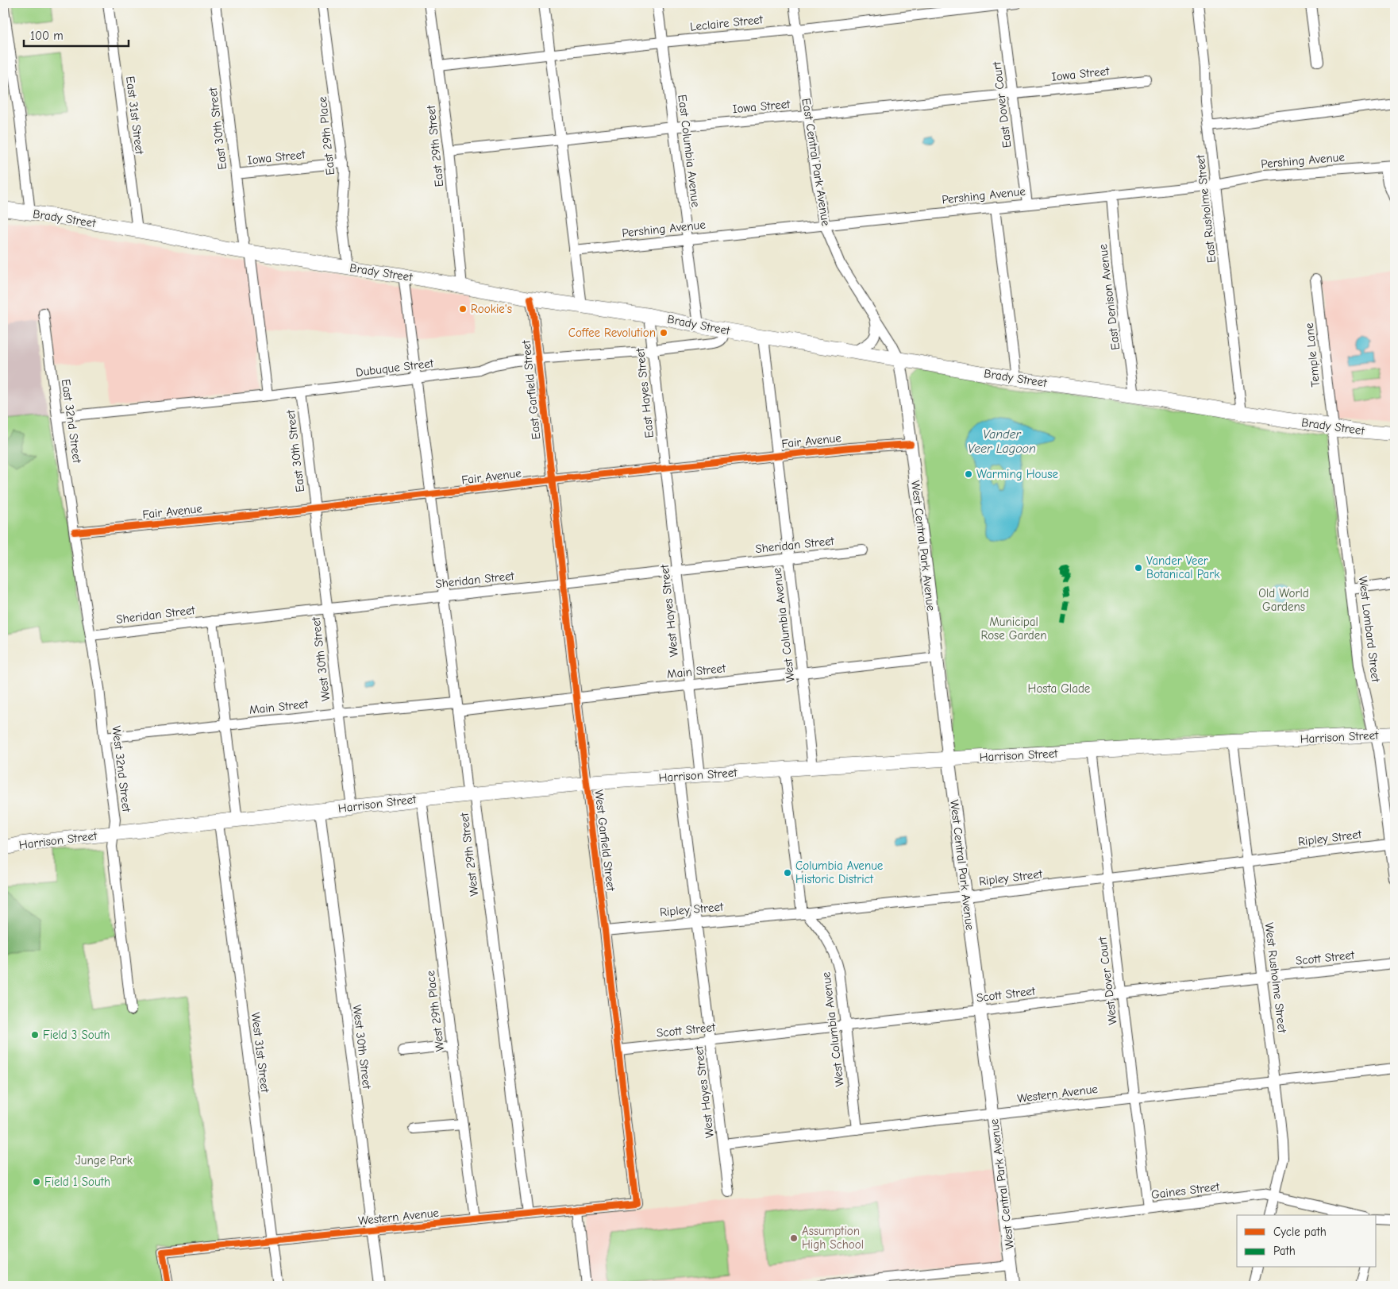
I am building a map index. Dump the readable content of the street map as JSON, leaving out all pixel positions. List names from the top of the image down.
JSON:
{
  "streets": {
    "highway": ["Brady Street", "Harrison Street"],
    "main road": ["East Central Park Avenue", "West Central Park Avenue"],
    "street": [
      "Leclaire Street",
      "Iowa Street",
      "East Dover Court",
      "East 31st Street",
      "East 30th Street",
      "East 29th Place",
      "East 29th Street",
      "East Columbia Avenue",
      "Pershing Avenue",
      "East Rusholme Street",
      "East Denison Avenue",
      "Temple Lane",
      "Dubuque Street",
      "East Garfield Street",
      "East Hayes Street",
      "East 32nd Street",
      "Fair Avenue",
      "Sheridan Street",
      "West Hayes Street",
      "West Columbia Avenue",
      "West Lombard Street",
      "West 30th Street",
      "Main Street",
      "West 32nd Street",
      "Ripley Street",
      "West Garfield Street",
      "West 29th Street",
      "Scott Street",
      "West Rusholme Street",
      "West Dover Court",
      "West 29th Place",
      "West 31st Street",
      "Western Avenue",
      "Gaines Street"
    ]
  },
  "crossings": [
    ["Leclaire Street", "East Dover Court"],
    ["Leclaire Street", "East 29th Street"],
    ["Leclaire Street", "East Columbia Avenue"],
    ["Leclaire Street", "East Central Park Avenue"],
    ["Iowa Street", "East Dover Court"],
    ["Iowa Street", "East 30th Street"],
    ["Iowa Street", "East 29th Place"],
    ["Iowa Street", "East 29th Street"],
    ["Iowa Street", "East Columbia Avenue"],
    ["Iowa Street", "East Central Park Avenue"],
    ["East Dover Court", "Pershing Avenue"],
    ["East 31st Street", "Brady Street"],
    ["East 30th Street", "Brady Street"],
    ["East 30th Street", "Dubuque Street"],
    ["East 30th Street", "Fair Avenue"],
    ["East 30th Street", "West 30th Street"],
    ["East 29th Place", "Brady Street"],
    ["East 29th Street", "Brady Street"],
    ["East Columbia Avenue", "Pershing Avenue"],
    ["East Columbia Avenue", "Brady Street"],
    ["Pershing Avenue", "East Central Park Avenue"],
    ["Pershing Avenue", "East Rusholme Street"],
    ["Pershing Avenue", "East Denison Avenue"],
    ["East Central Park Avenue", "Brady Street"],
    ["East Central Park Avenue", "Fair Avenue"],
    ["East Central Park Avenue", "West Central Park Avenue"],
    ["East Rusholme Street", "Brady Street"],
    ["Brady Street", "East Denison Avenue"],
    ["Brady Street", "Temple Lane"],
    ["Brady Street", "Dubuque Street"],
    ["Brady Street", "East Garfield Street"],
    ["Brady Street", "East Hayes Street"],
    ["Brady Street", "West Lombard Street"],
    ["Temple Lane", "West Lombard Street"],
    ["Dubuque Street", "East Garfield Street"],
    ["Dubuque Street", "East Hayes Street"],
    ["Dubuque Street", "East 32nd Street"],
    ["East Garfield Street", "Fair Avenue"],
    ["East Garfield Street", "West Garfield Street"],
    ["East Hayes Street", "Fair Avenue"],
    ["East Hayes Street", "West Hayes Street"],
    ["East 32nd Street", "Fair Avenue"],
    ["East 32nd Street", "West 32nd Street"],
    ["Fair Avenue", "West Central Park Avenue"],
    ["Fair Avenue", "West Hayes Street"],
    ["Fair Avenue", "West Columbia Avenue"],
    ["Fair Avenue", "West 30th Street"],
    ["Fair Avenue", "West 32nd Street"],
    ["Fair Avenue", "West Garfield Street"],
    ["Fair Avenue", "West 29th Street"],
    ["Sheridan Street", "West Hayes Street"],
    ["Sheridan Street", "West Columbia Avenue"],
    ["Sheridan Street", "West 30th Street"],
    ["Sheridan Street", "West 32nd Street"],
    ["Sheridan Street", "West Garfield Street"],
    ["Sheridan Street", "West 29th Street"],
    ["West Central Park Avenue", "Main Street"],
    ["West Central Park Avenue", "Harrison Street"],
    ["West Central Park Avenue", "Ripley Street"],
    ["West Central Park Avenue", "Scott Street"],
    ["West Central Park Avenue", "Western Avenue"],
    ["West Central Park Avenue", "Gaines Street"],
    ["West Hayes Street", "Main Street"],
    ["West Hayes Street", "Harrison Street"],
    ["West Hayes Street", "Ripley Street"],
    ["West Hayes Street", "Scott Street"],
    ["West Hayes Street", "Western Avenue"],
    ["West Columbia Avenue", "Main Street"],
    ["West Columbia Avenue", "Harrison Street"],
    ["West Columbia Avenue", "Ripley Street"],
    ["West Columbia Avenue", "Scott Street"],
    ["West Columbia Avenue", "Western Avenue"],
    ["West Lombard Street", "Harrison Street"],
    ["West Lombard Street", "Ripley Street"],
    ["West 30th Street", "Main Street"],
    ["West 30th Street", "Harrison Street"],
    ["West 30th Street", "Western Avenue"],
    ["Main Street", "West 32nd Street"],
    ["Main Street", "West Garfield Street"],
    ["Main Street", "West 29th Street"],
    ["Harrison Street", "West 32nd Street"],
    ["Harrison Street", "West Garfield Street"],
    ["Harrison Street", "West 29th Street"],
    ["Harrison Street", "West Rusholme Street"],
    ["Harrison Street", "West Dover Court"],
    ["Harrison Street", "West 29th Place"],
    ["Harrison Street", "West 31st Street"],
    ["Ripley Street", "West Garfield Street"],
    ["Ripley Street", "West Rusholme Street"],
    ["Ripley Street", "West Dover Court"],
    ["West Garfield Street", "Scott Street"],
    ["West Garfield Street", "Western Avenue"],
    ["West 29th Street", "Western Avenue"],
    ["Scott Street", "West Rusholme Street"],
    ["Scott Street", "West Dover Court"],
    ["West Rusholme Street", "Western Avenue"],
    ["West Rusholme Street", "Gaines Street"],
    ["West Dover Court", "Western Avenue"],
    ["West Dover Court", "Gaines Street"],
    ["West 29th Place", "Western Avenue"],
    ["West 31st Street", "Western Avenue"]
  ],
  "water": ["Vander Veer Lagoon"],
  "parks": [
    "Old World Gardens",
    "Municipal Rose Garden",
    "Hosta Glade",
    "Junge Park"
  ],
  "places": [
    "Rookie's",
    "Coffee Revolution",
    "Warming House",
    "Vander Veer Botanical Park",
    "Columbia Avenue Historic District",
    "Field 3 South",
    "Field 1 South",
    "Assumption High School"
  ],
  "legend": ["Cycle path", "Path"],
  "scale_bar": "100 m"
}
